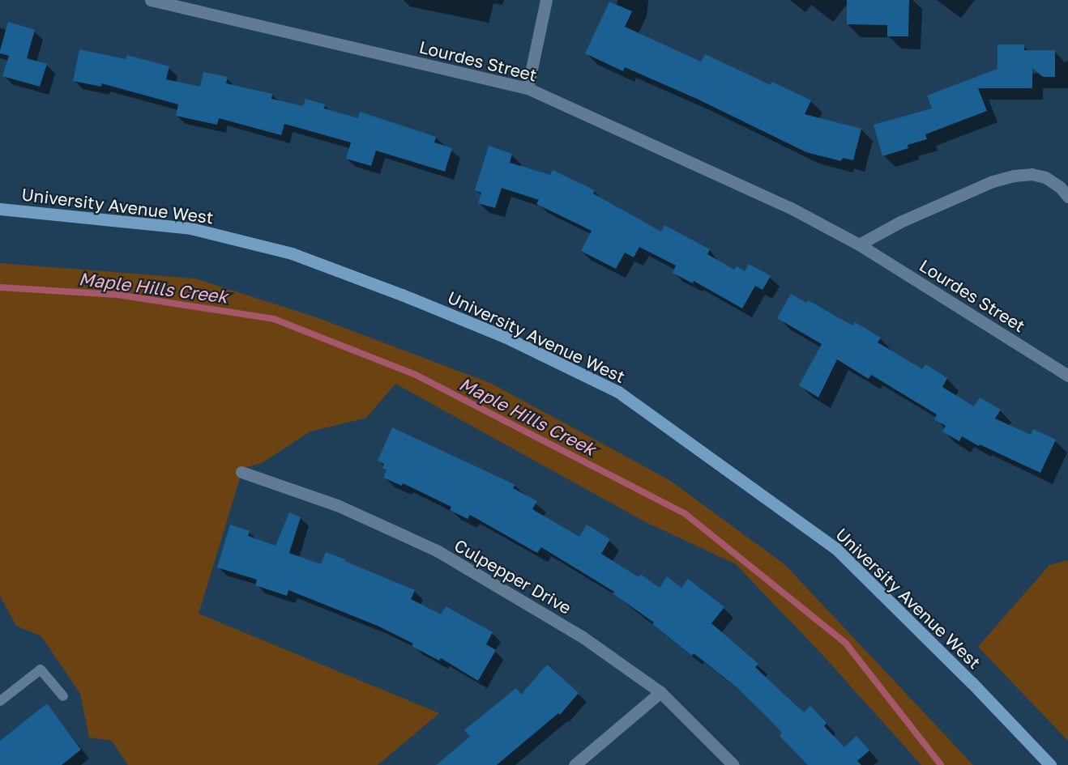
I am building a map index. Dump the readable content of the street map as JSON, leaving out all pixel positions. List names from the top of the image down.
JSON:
{
  "streets": {
    "main road": ["University Avenue West"],
    "street": ["Lourdes Street", "Culpepper Drive"]
  },
  "water": ["Maple Hills Creek"]
}
